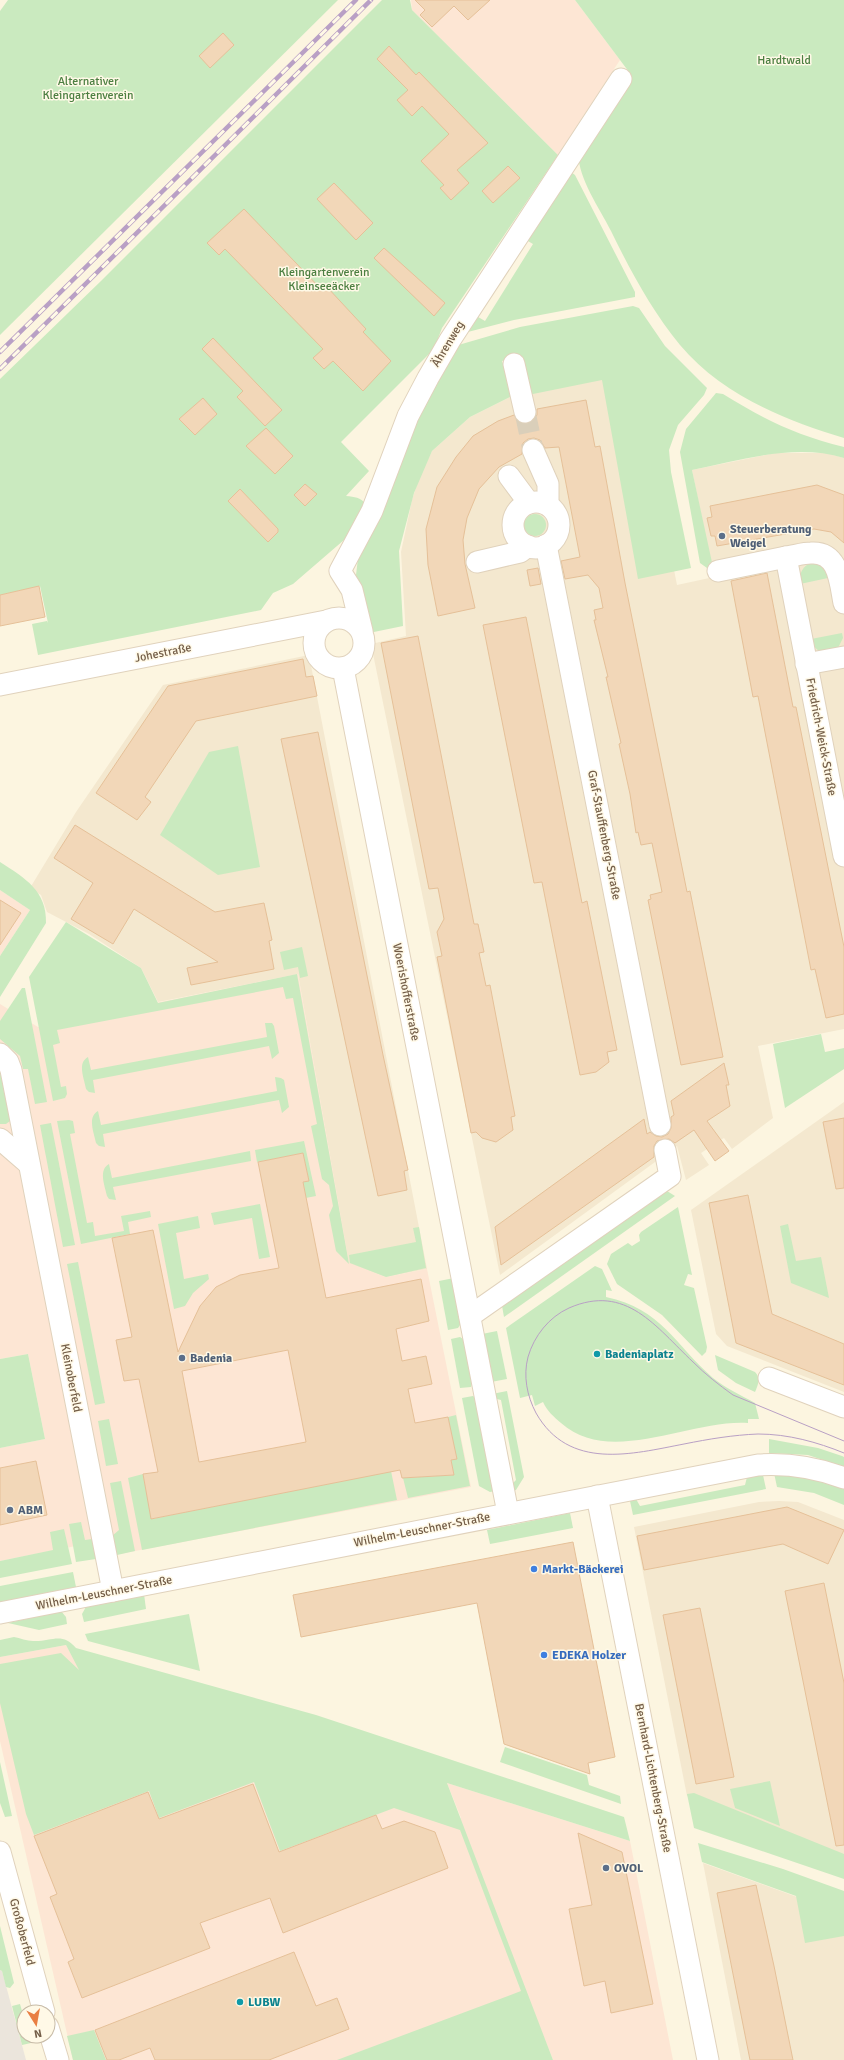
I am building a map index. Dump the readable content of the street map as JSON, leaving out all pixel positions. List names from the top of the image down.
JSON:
{
  "streets": {
    "street": [
      "Ährenweg",
      "Johestraße",
      "Friedrich-Weick-Straße",
      "Graf-Stauffenberg-Straße",
      "Woerishofferstraße",
      "Kleinoberfeld",
      "Wilhelm-Leuschner-Straße",
      "Bernhard-Lichtenberg-Straße",
      "Großoberfeld"
    ]
  },
  "crossings": [
    ["Ährenweg", "Johestraße"],
    ["Ährenweg", "Woerishofferstraße"],
    ["Johestraße", "Woerishofferstraße"],
    ["Kleinoberfeld", "Wilhelm-Leuschner-Straße"],
    ["Wilhelm-Leuschner-Straße", "Bernhard-Lichtenberg-Straße"]
  ],
  "parks": ["Hardtwald", "Alternativer Kleingartenverein", "Kleingartenverein Kleinseeäcker"],
  "places": [
    "Steuerberatung Weigel",
    "Badeniaplatz",
    "Badenia",
    "ABM",
    "Markt-Bäckerei",
    "EDEKA Holzer",
    "OVOL",
    "LUBW"
  ],
  "north": "bottom"
}
